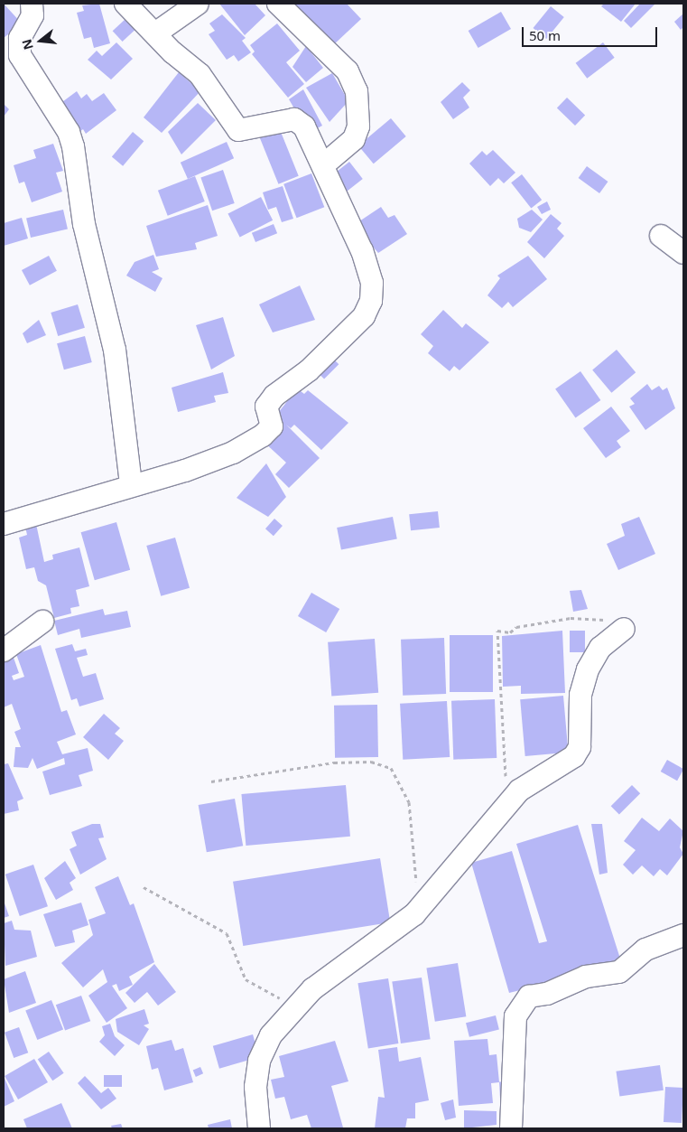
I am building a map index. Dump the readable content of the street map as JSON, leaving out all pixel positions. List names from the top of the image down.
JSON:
{
  "scale_bar": "50 m",
  "north": "left"
}
